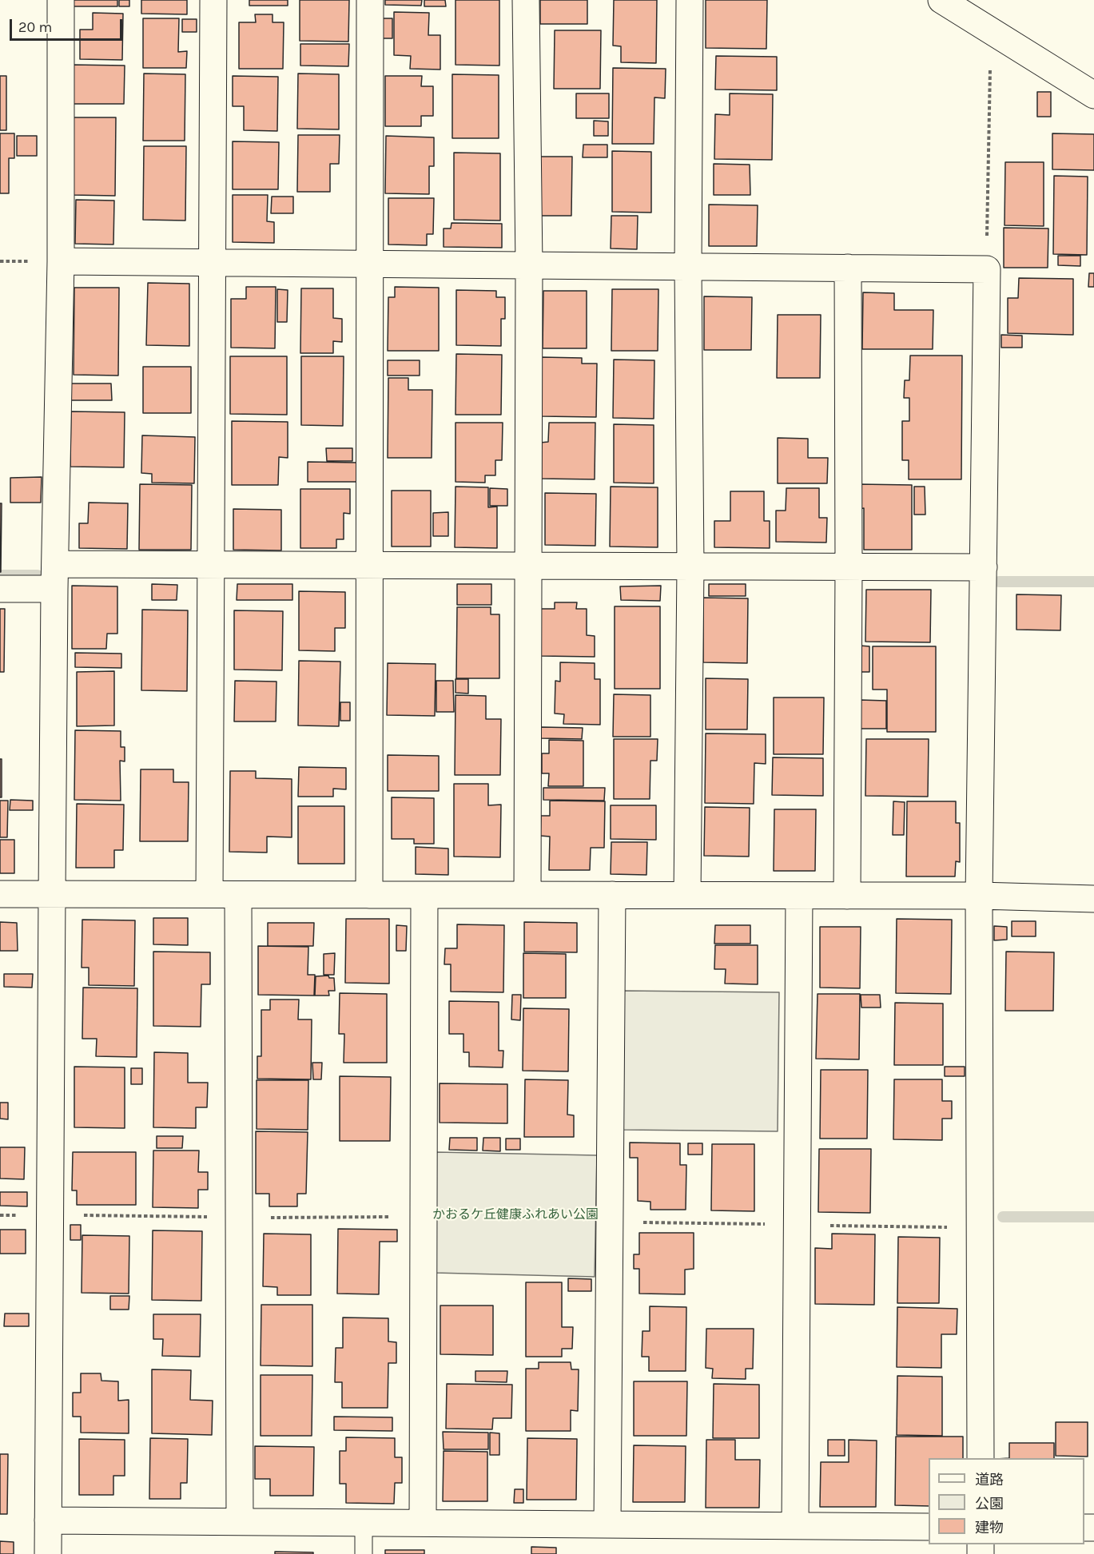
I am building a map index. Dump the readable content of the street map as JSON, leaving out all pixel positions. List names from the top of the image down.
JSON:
{
  "parks": ["かおるケ丘健康ふれあい公園"],
  "legend": ["道路", "公園", "建物"],
  "scale_bar": "20 m"
}
